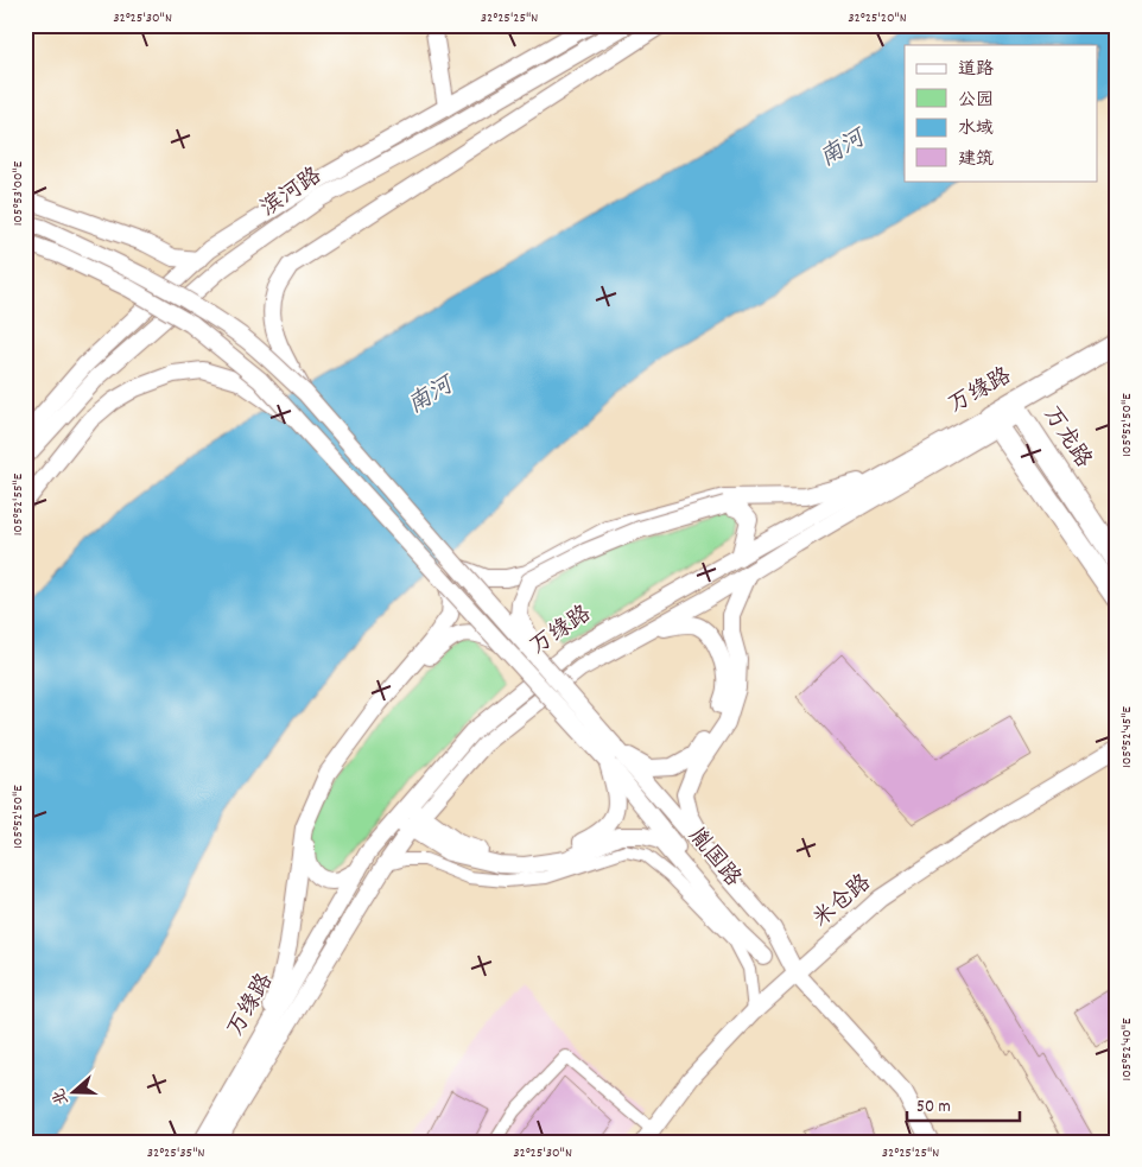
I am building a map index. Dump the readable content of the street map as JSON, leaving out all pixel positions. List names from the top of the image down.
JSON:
{
  "streets": {
    "highway": ["万缘路", "万龙路"],
    "street": ["滨河路", "胤国路", "米仓路"]
  },
  "crossings": [
    ["万缘路", "万龙路"],
    ["胤国路", "米仓路"]
  ],
  "water": ["南河"],
  "legend": [
    "道路",
    "公园",
    "水域",
    "建筑"
  ],
  "scale_bar": "50 m",
  "north": "left",
  "coordinates": [
    "32°25'30\"N",
    "32°25'25\"N",
    "32°25'20\"N",
    "105°53'00\"E",
    "105°52'50\"E",
    "105°52'55\"E",
    "105°52'45\"E",
    "105°52'40\"E",
    "32°25'35\"N"
  ]
}
